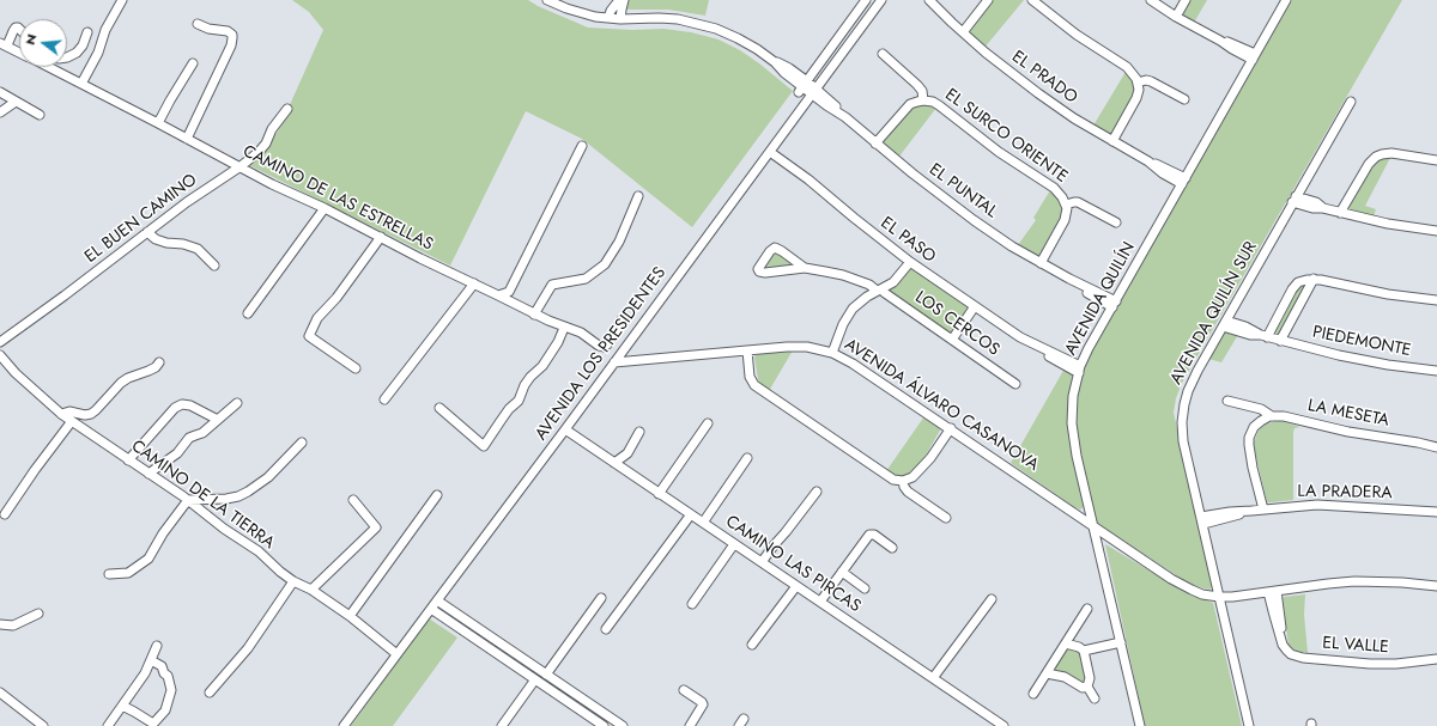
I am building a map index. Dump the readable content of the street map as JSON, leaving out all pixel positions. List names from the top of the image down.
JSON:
{
  "streets": {
    "street": [
      "EL PRADO",
      "EL SURCO ORIENTE",
      "EL PUNTAL",
      "CAMINO DE LAS ESTRELLAS",
      "EL BUEN CAMINO",
      "EL PASO",
      "AVENIDA QUILÍN",
      "AVENIDA QUILÍN SUR",
      "LOS CERCOS",
      "PIEDEMONTE",
      "AVENIDA LOS PRESIDENTES",
      "AVENIDA ÁLVARO CASANOVA",
      "LA MESETA",
      "LA PRADERA",
      "CAMINO DE LA TIERRA",
      "CAMINO LAS PIRCAS",
      "EL VALLE"
    ]
  },
  "crossings": [
    ["EL PRADO", "AVENIDA QUILÍN"],
    ["EL PUNTAL", "AVENIDA QUILÍN"],
    ["EL PUNTAL", "AVENIDA LOS PRESIDENTES"],
    ["CAMINO DE LAS ESTRELLAS", "EL BUEN CAMINO"],
    ["EL PASO", "AVENIDA QUILÍN"],
    ["EL PASO", "AVENIDA LOS PRESIDENTES"],
    ["AVENIDA QUILÍN", "AVENIDA ÁLVARO CASANOVA"],
    ["AVENIDA QUILÍN SUR", "PIEDEMONTE"],
    ["AVENIDA QUILÍN SUR", "AVENIDA ÁLVARO CASANOVA"],
    ["AVENIDA QUILÍN SUR", "LA PRADERA"],
    ["AVENIDA LOS PRESIDENTES", "AVENIDA ÁLVARO CASANOVA"],
    ["AVENIDA LOS PRESIDENTES", "CAMINO LAS PIRCAS"],
    ["AVENIDA ÁLVARO CASANOVA", "EL VALLE"]
  ],
  "north": "left"
}
